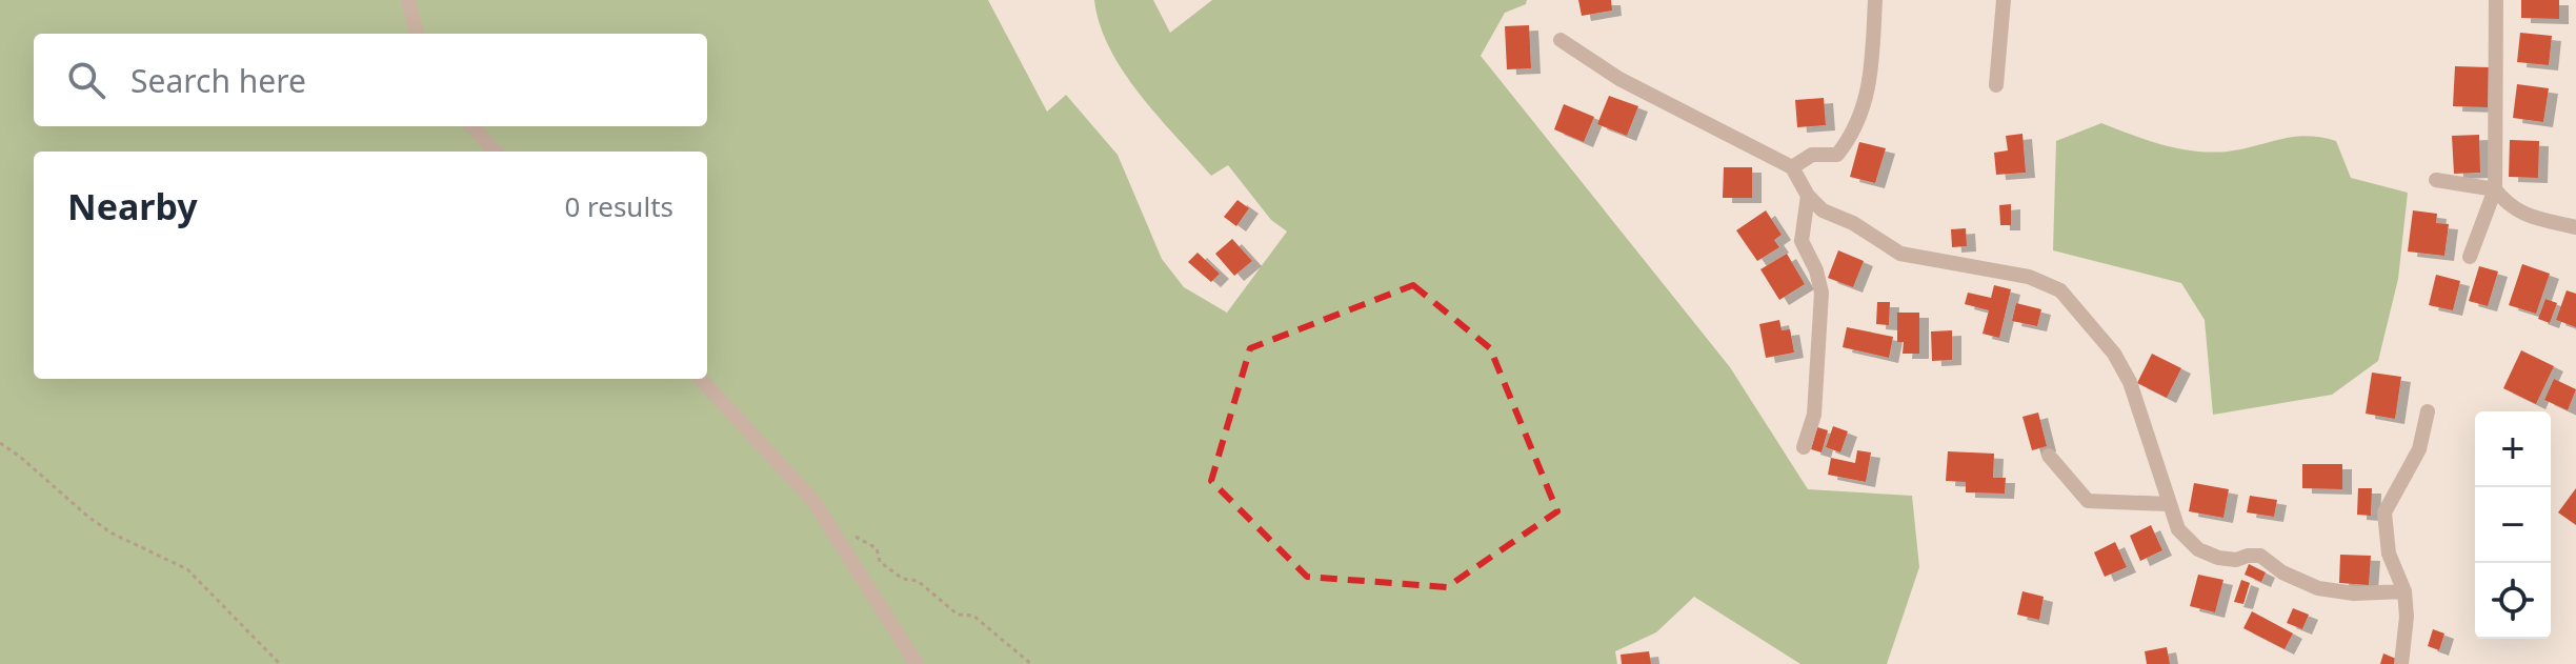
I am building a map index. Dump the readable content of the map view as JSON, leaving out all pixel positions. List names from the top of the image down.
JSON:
{
  "page": {
    "search": "Search here",
    "heading": ["Nearby", "0 results"],
    "map_buttons": ["+", "−"]
  }
}
